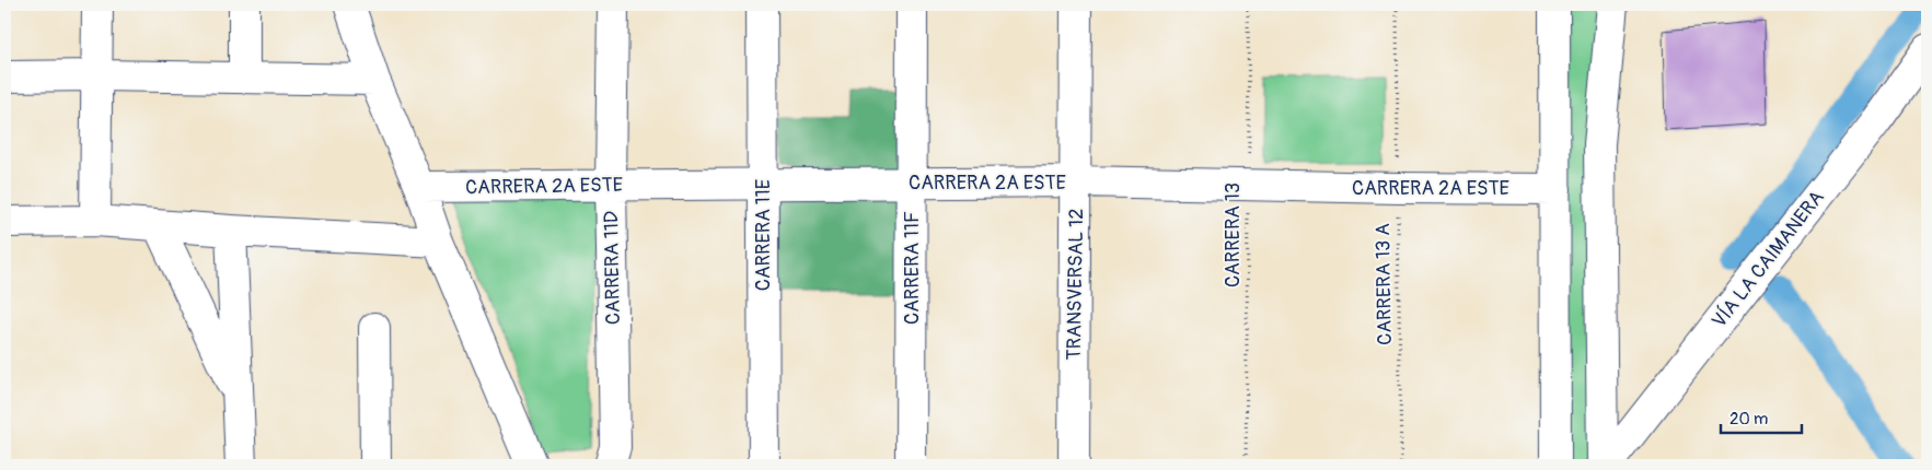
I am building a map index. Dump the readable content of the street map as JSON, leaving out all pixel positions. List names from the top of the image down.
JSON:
{
  "streets": {
    "street": [
      "CARRERA 2A ESTE",
      "CARRERA 11E",
      "VÍA LA CAIMANERA",
      "CARRERA 11D",
      "CARRERA 11F",
      "TRANSVERSAL 12"
    ],
    "path": ["CARRERA 13", "CARRERA 13 A"]
  },
  "crossings": [
    ["CARRERA 2A ESTE", "CARRERA 11E"],
    ["CARRERA 2A ESTE", "CARRERA 13"],
    ["CARRERA 2A ESTE", "CARRERA 11D"],
    ["CARRERA 2A ESTE", "CARRERA 11F"],
    ["CARRERA 2A ESTE", "TRANSVERSAL 12"],
    ["CARRERA 2A ESTE", "CARRERA 13 A"]
  ],
  "scale_bar": "20 m"
}
